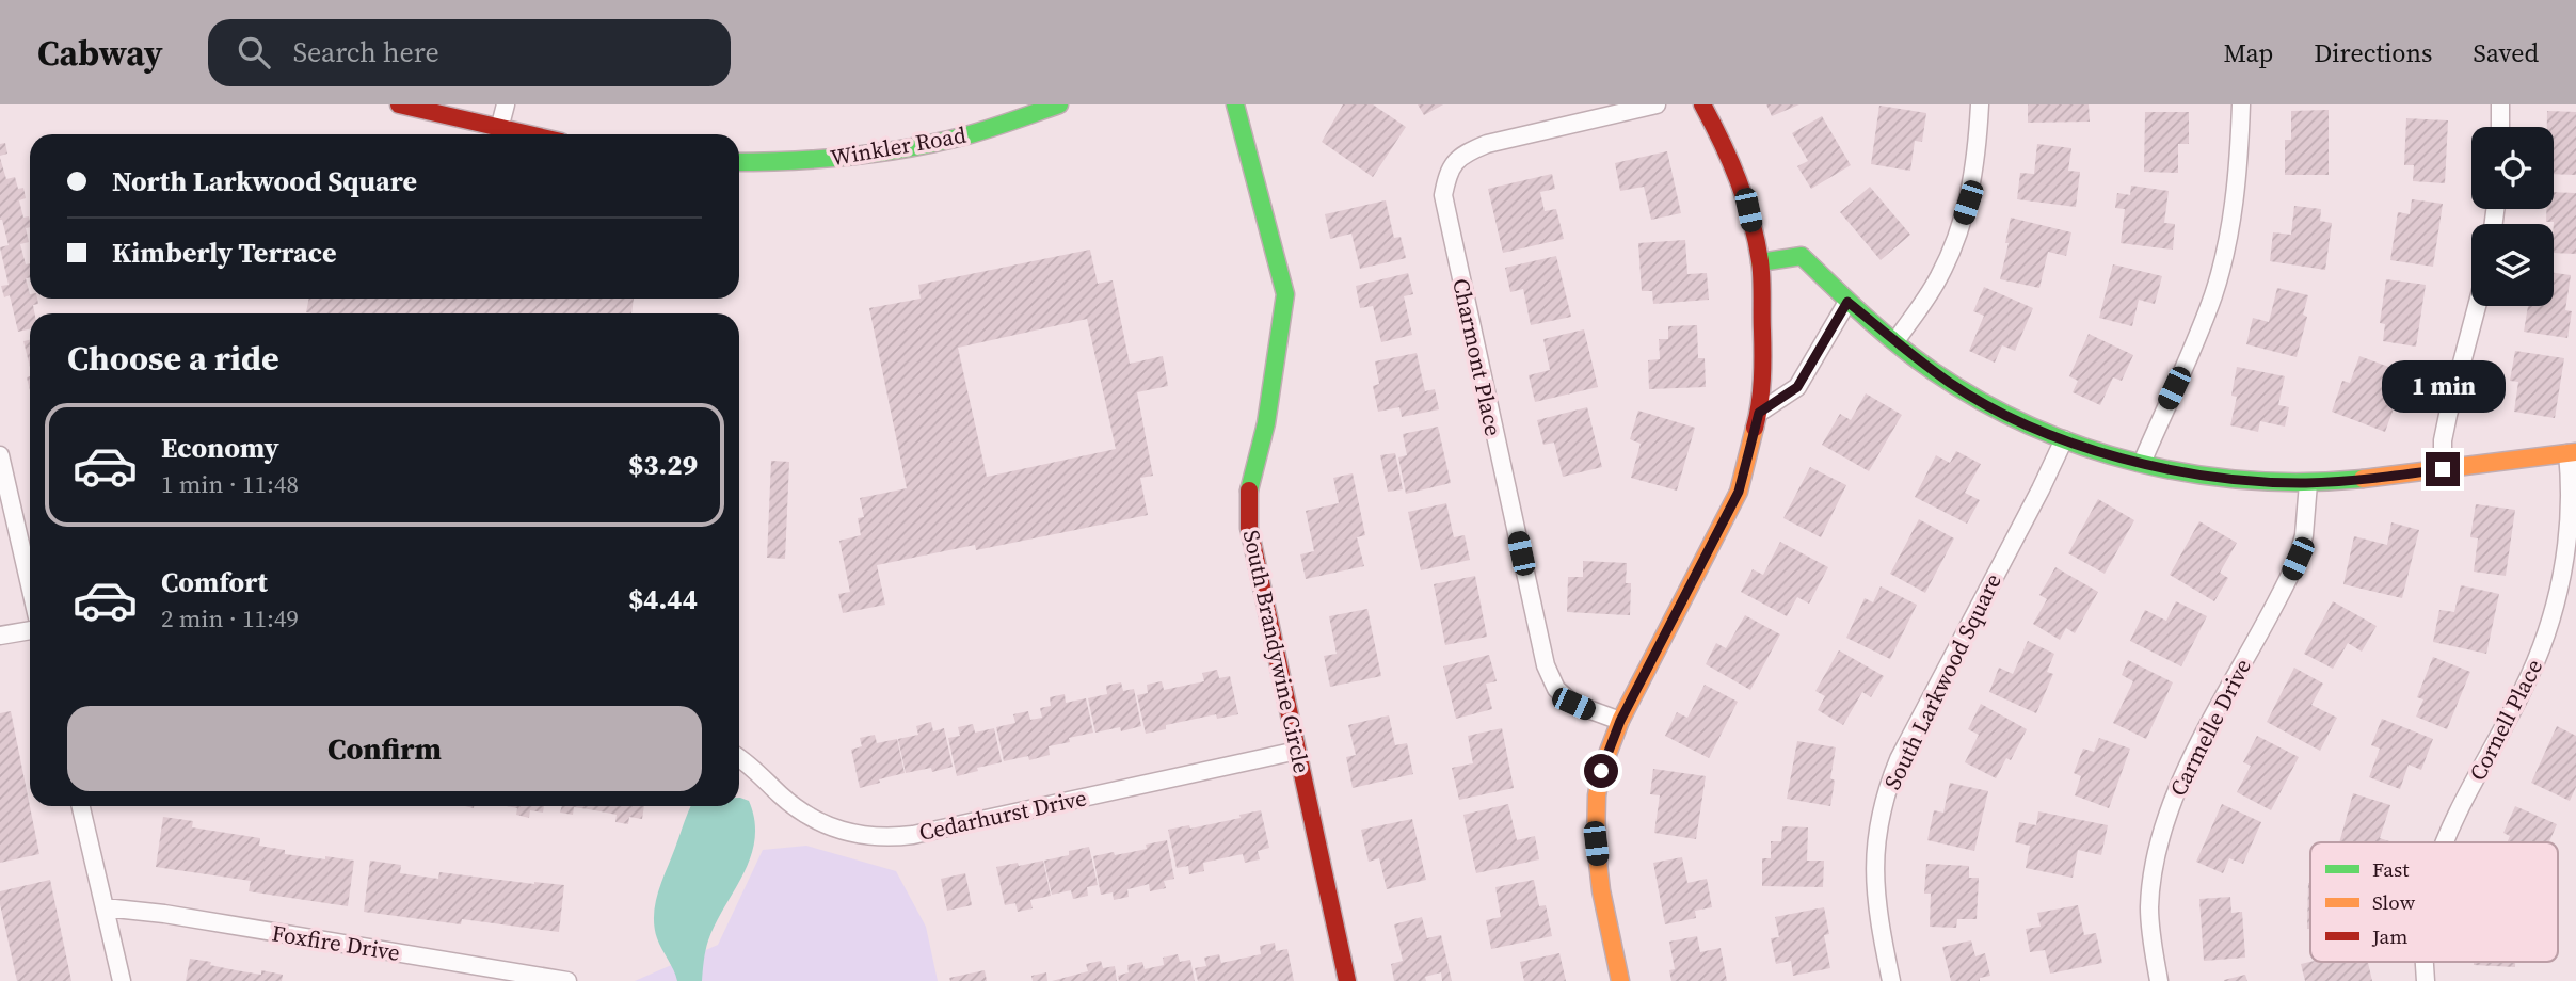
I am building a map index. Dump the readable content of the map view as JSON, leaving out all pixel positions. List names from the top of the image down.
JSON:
{
  "streets": {
    "street": [
      "Winkler Road",
      "Charmont Place",
      "South Brandywine Circle",
      "South Larkwood Square",
      "Cornell Place",
      "Carmelle Drive",
      "Cedarhurst Drive",
      "Foxfire Drive"
    ]
  },
  "crossings": [
    ["South Brandywine Circle", "Cedarhurst Drive"]
  ],
  "legend": ["Fast", "Slow", "Jam"],
  "page": {
    "header": "Cabway",
    "search": "Search here",
    "nav": ["Map", "Directions", "Saved"],
    "banner": ["North Larkwood Square", "Kimberly Terrace"],
    "heading": "Choose a ride",
    "bubble": "1 min",
    "list": [
      {
        "name": "Economy",
        "note": "1 min · 11:48",
        "value": "$3.29"
      },
      {
        "name": "Comfort",
        "note": "2 min · 11:49",
        "value": "$4.44"
      }
    ],
    "buttons": "Confirm"
  }
}
